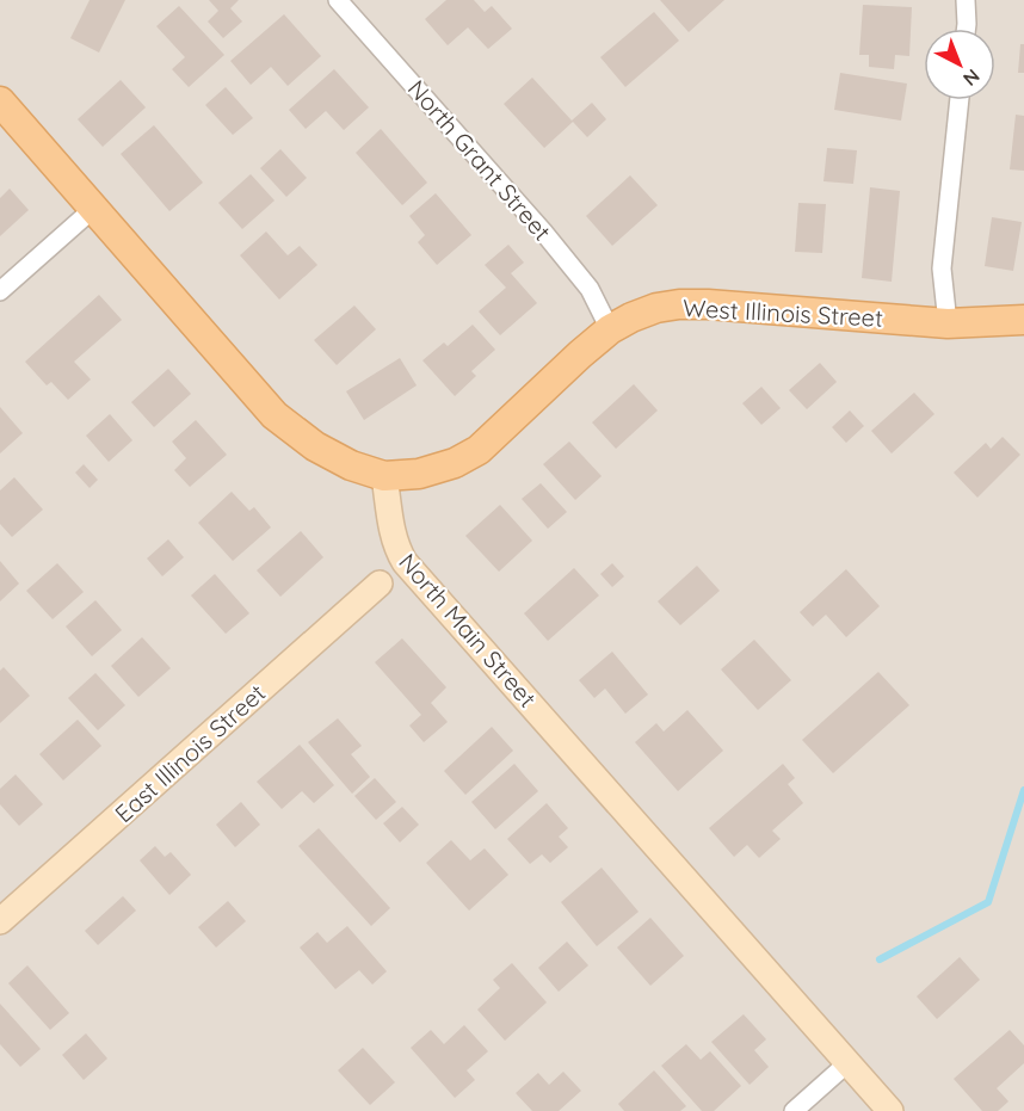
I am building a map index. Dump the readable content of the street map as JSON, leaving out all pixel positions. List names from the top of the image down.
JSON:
{
  "streets": {
    "main road": ["West Illinois Street"],
    "street": ["North Grant Street", "North Main Street", "East Illinois Street"]
  },
  "crossings": [
    ["North Grant Street", "West Illinois Street"],
    ["West Illinois Street", "North Main Street"]
  ],
  "north": "bottom right"
}
